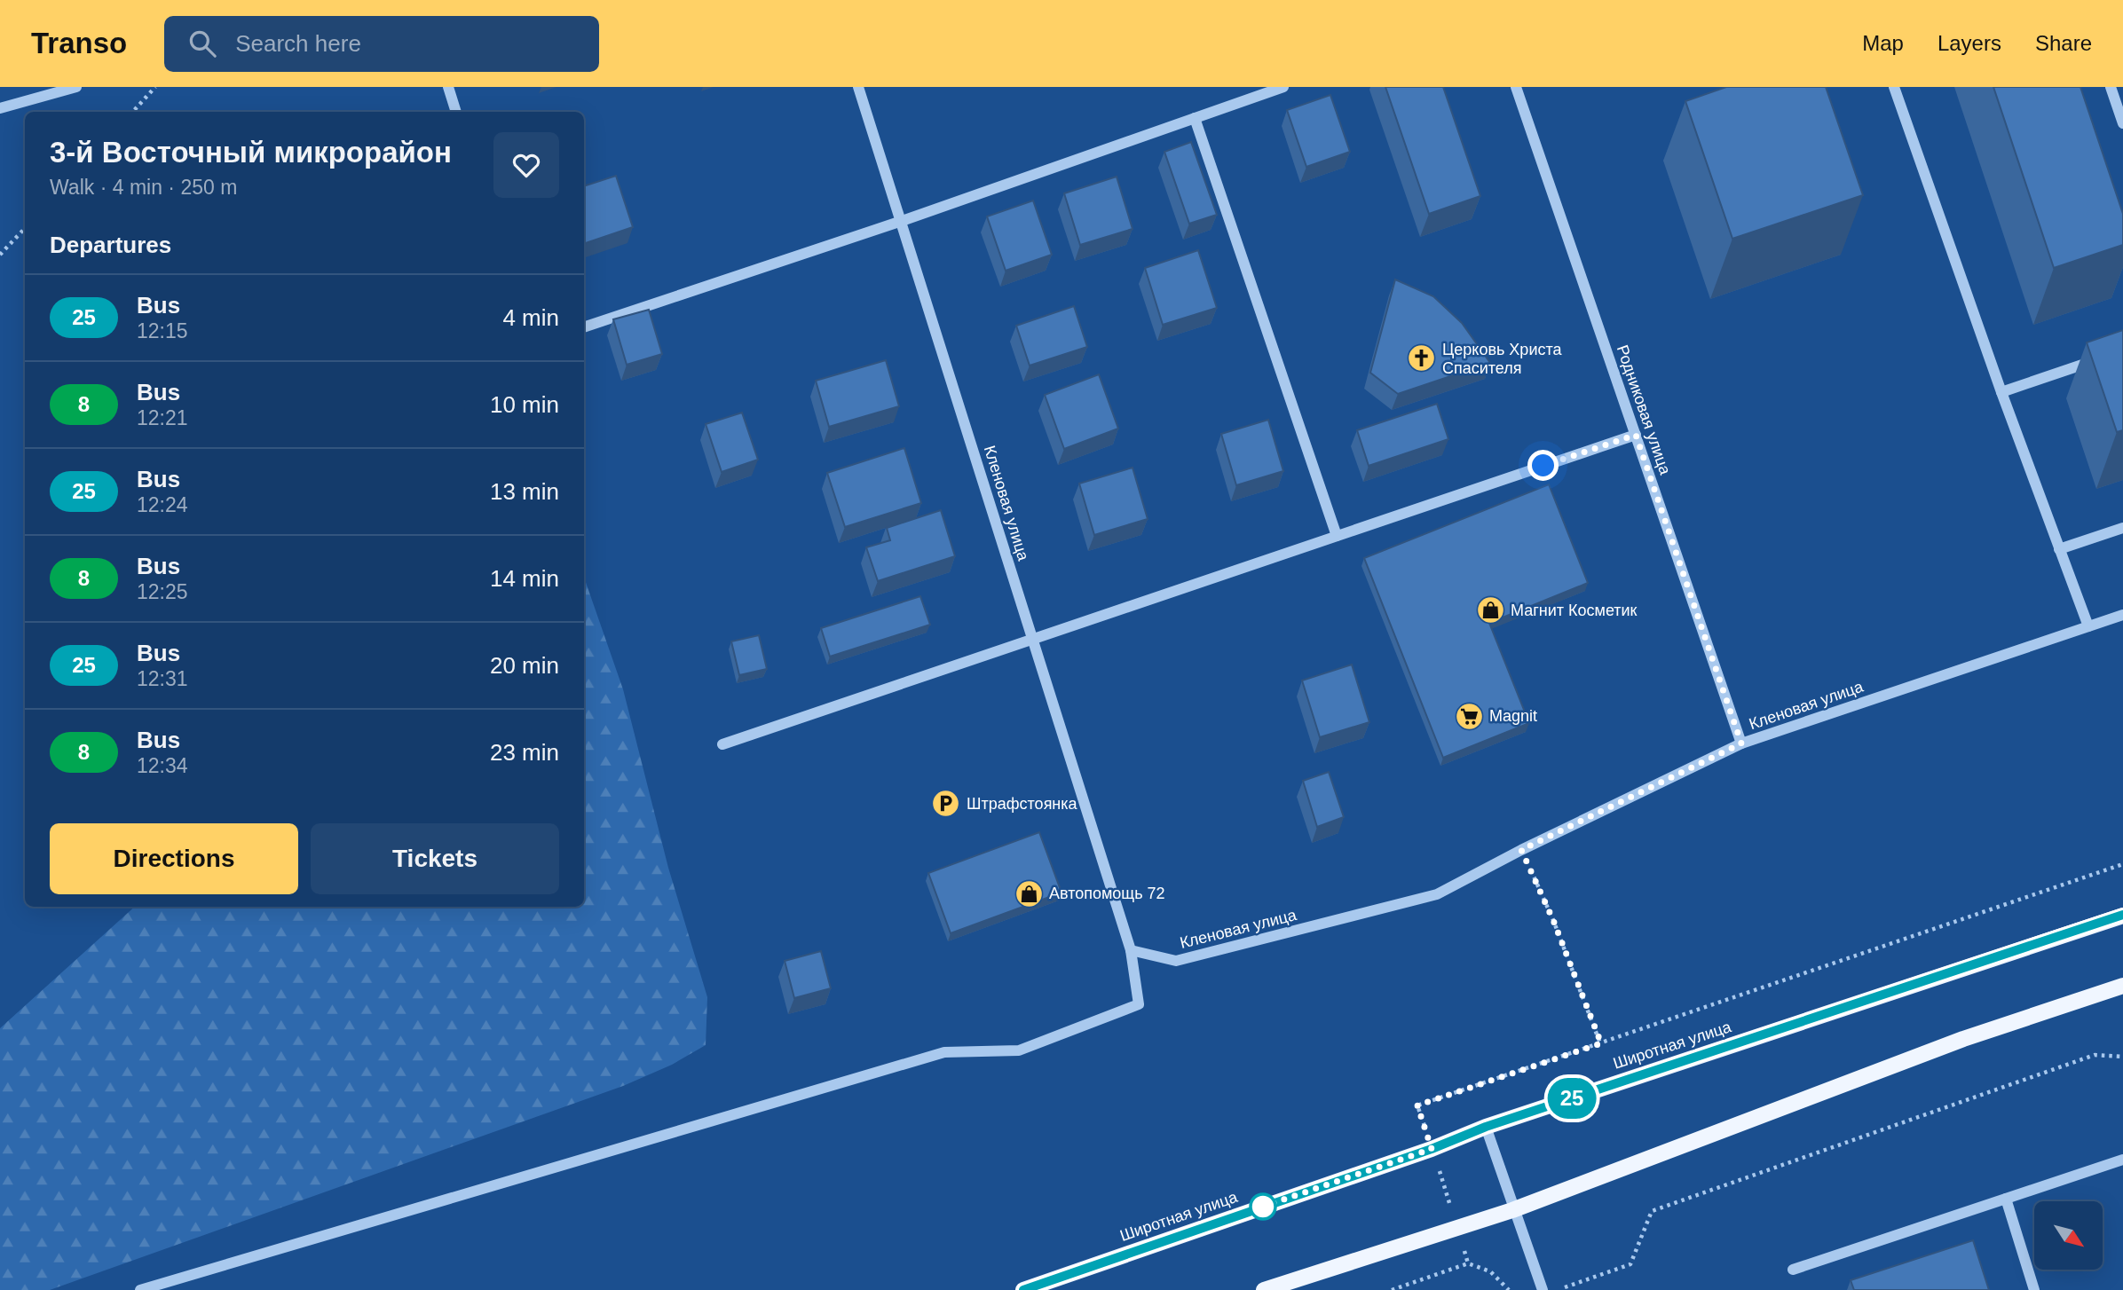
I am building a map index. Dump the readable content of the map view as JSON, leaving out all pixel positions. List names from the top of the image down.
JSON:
{
  "streets": {
    "main road": ["Широтная улица"],
    "street": ["Родниковая улица", "Кленовая улица"]
  },
  "crossings": [
    ["Родниковая улица", "Кленовая улица"]
  ],
  "places": {
    "church": ["Церковь Христа Спасителя"],
    "shop": ["Магнит Косметик", "Автопомощь 72"],
    "supermarket": ["Magnit"],
    "parking": ["Штрафстоянка"]
  },
  "lines": ["bus line 25"],
  "north": "bottom right",
  "page": {
    "header": "Transo",
    "search": "Search here",
    "nav": ["Map", "Layers", "Share"],
    "on_map": "25",
    "heading": [
      ["3-й Восточный микрорайон", "Walk · 4 min · 250 m"],
      "Departures"
    ],
    "list": [
      {
        "mark": "25",
        "name": "Bus",
        "note": "12:15",
        "value": "4 min"
      },
      {
        "mark": "8",
        "name": "Bus",
        "note": "12:21",
        "value": "10 min"
      },
      {
        "mark": "25",
        "name": "Bus",
        "note": "12:24",
        "value": "13 min"
      },
      {
        "mark": "8",
        "name": "Bus",
        "note": "12:25",
        "value": "14 min"
      },
      {
        "mark": "25",
        "name": "Bus",
        "note": "12:31",
        "value": "20 min"
      },
      {
        "mark": "8",
        "name": "Bus",
        "note": "12:34",
        "value": "23 min"
      }
    ],
    "buttons": ["Directions", "Tickets"]
  }
}
